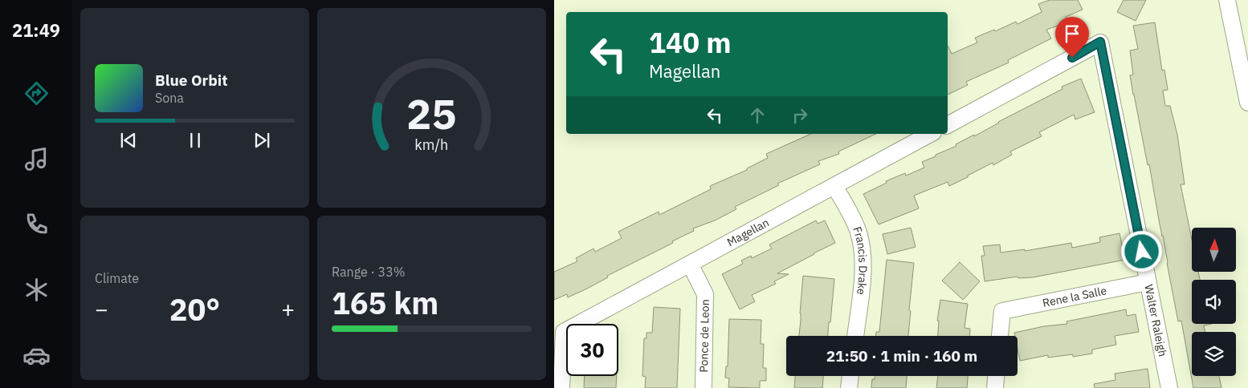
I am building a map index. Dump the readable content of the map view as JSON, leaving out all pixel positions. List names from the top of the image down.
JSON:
{
  "streets": {
    "street": [
      "Magellan",
      "Francis Drake",
      "Rene la Salle",
      "Walter Raleigh",
      "Ponce de Leon"
    ]
  },
  "crossings": [
    ["Magellan", "Francis Drake"],
    ["Magellan", "Ponce de Leon"],
    ["Rene la Salle", "Walter Raleigh"]
  ],
  "north": "top",
  "page": {
    "tabs": "21:49",
    "turn": ["140 m", "Magellan"],
    "song": ["Blue Orbit", "Sona"],
    "tile": [
      "Climate",
      ["Range · 33%", "165 km"]
    ],
    "heat": ["−", "20°", "+"],
    "limit": "30",
    "trip": "21:50 · 1 min · 160 m",
    "gauge": ["25", "km/h"]
  }
}
